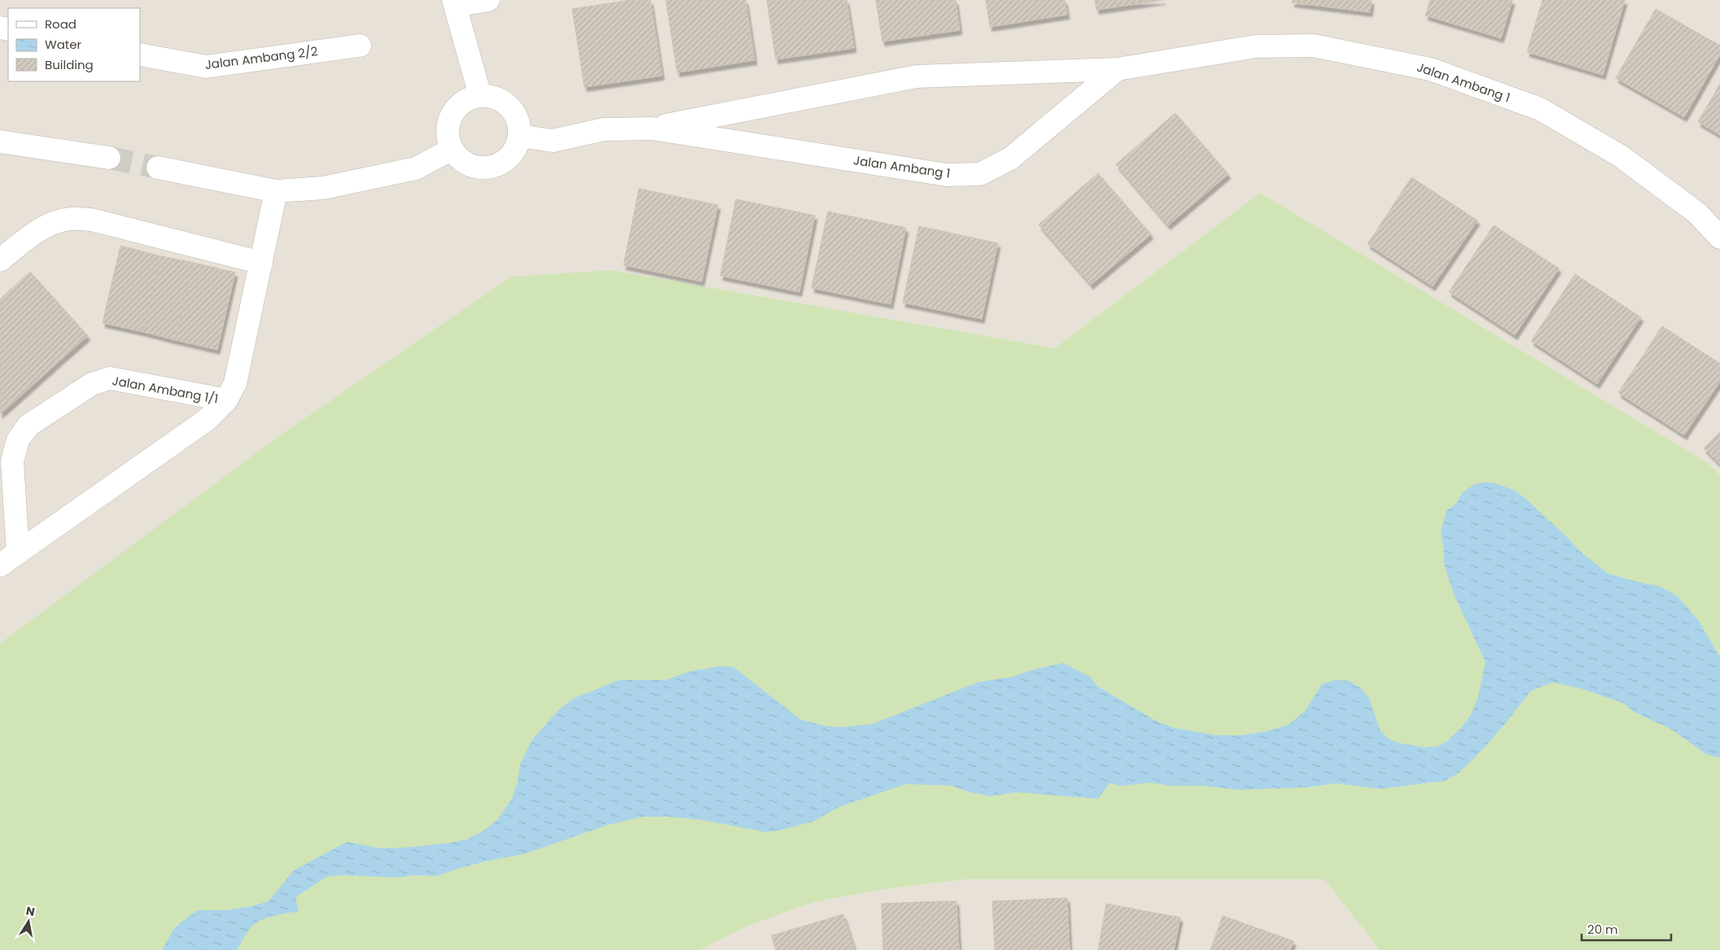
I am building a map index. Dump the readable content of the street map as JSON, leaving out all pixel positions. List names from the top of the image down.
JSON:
{
  "streets": {
    "street": ["Jalan Ambang 2/2", "Jalan Ambang 1", "Jalan Ambang 1/1"]
  },
  "legend": ["Road", "Water", "Building"],
  "scale_bar": "20 m",
  "north": "top"
}
